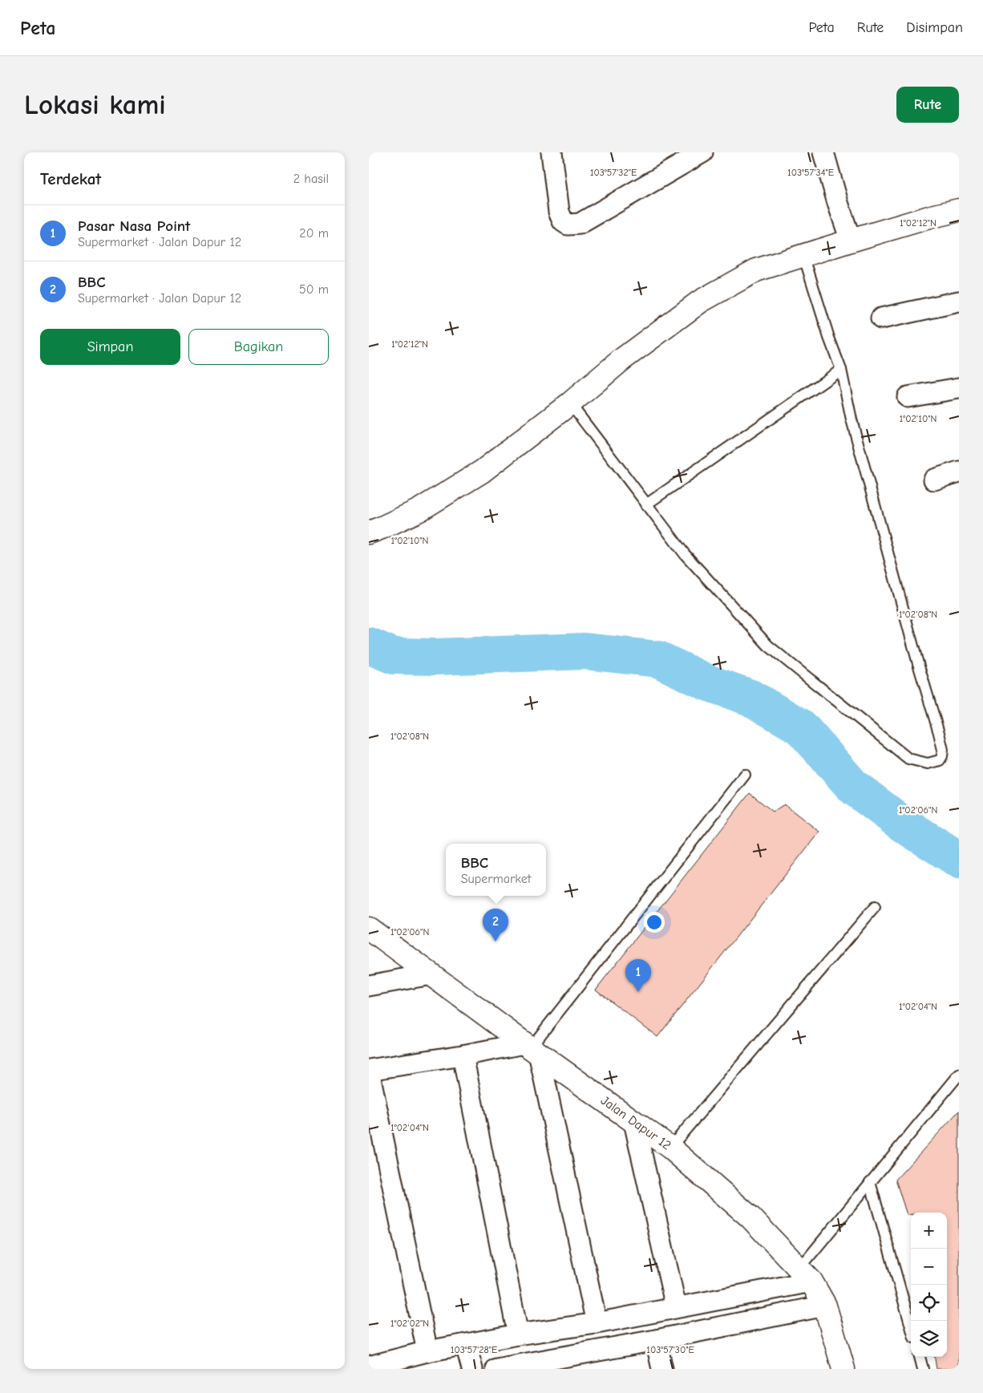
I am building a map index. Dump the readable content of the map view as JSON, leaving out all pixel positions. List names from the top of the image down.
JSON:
{
  "streets": {
    "street": ["Jalan Dapur 12"]
  },
  "page": {
    "header": "Peta",
    "nav": ["Peta", "Rute", "Disimpan"],
    "buttons": [
      "Rute",
      ["Simpan", "Bagikan"]
    ],
    "title": "Lokasi kami",
    "heading": ["Terdekat", "2 hasil"],
    "list": [
      {
        "mark": "1",
        "name": "Pasar Nasa Point",
        "note": "Supermarket · Jalan Dapur 12",
        "value": "20 m"
      },
      {
        "mark": "2",
        "name": "BBC",
        "note": "Supermarket · Jalan Dapur 12",
        "value": "50 m"
      }
    ],
    "popup": ["BBC", "Supermarket"],
    "pins": ["2", "1"],
    "map_buttons": ["+", "−"]
  },
  "coordinates": [
    "103°57'32\"E",
    "103°57'34\"E",
    "1°02'12\"N",
    "1°02'10\"N",
    "1°02'08\"N",
    "1°02'06\"N",
    "1°02'04\"N",
    "1°02'02\"N",
    "103°57'28\"E",
    "103°57'30\"E"
  ]
}
